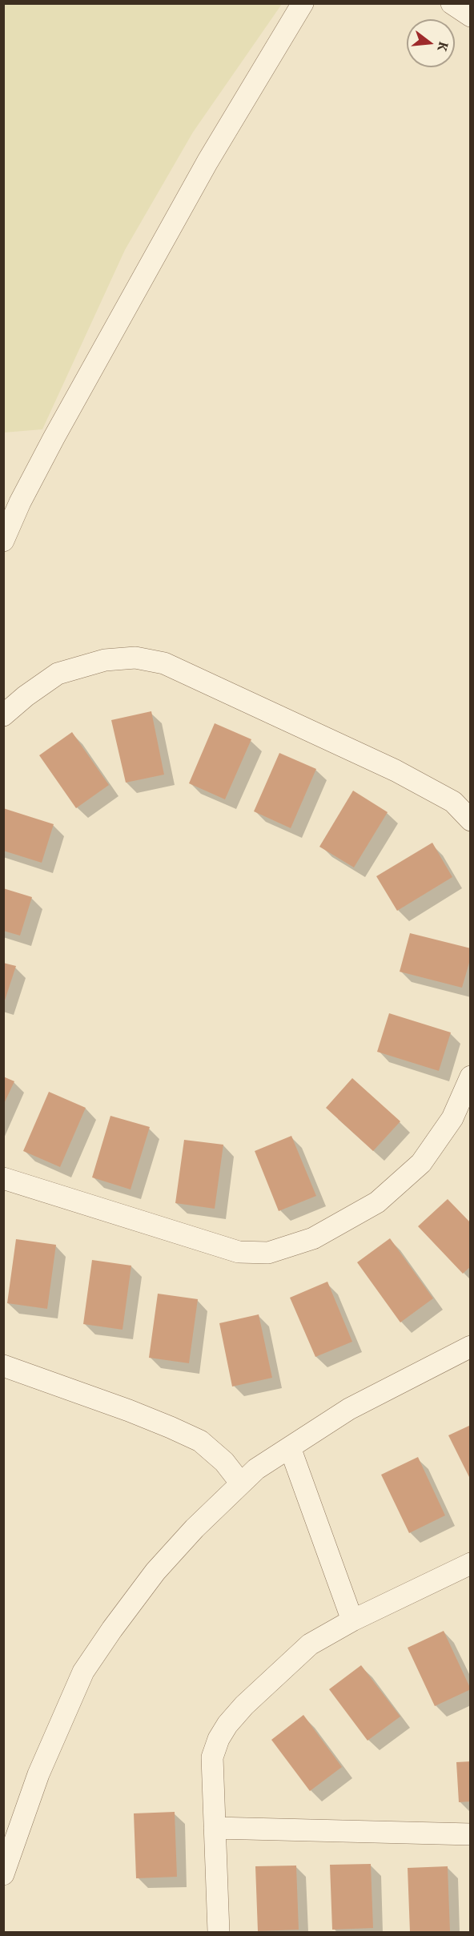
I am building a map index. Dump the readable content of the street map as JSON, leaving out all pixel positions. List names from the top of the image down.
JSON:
{
  "north": "right"
}
